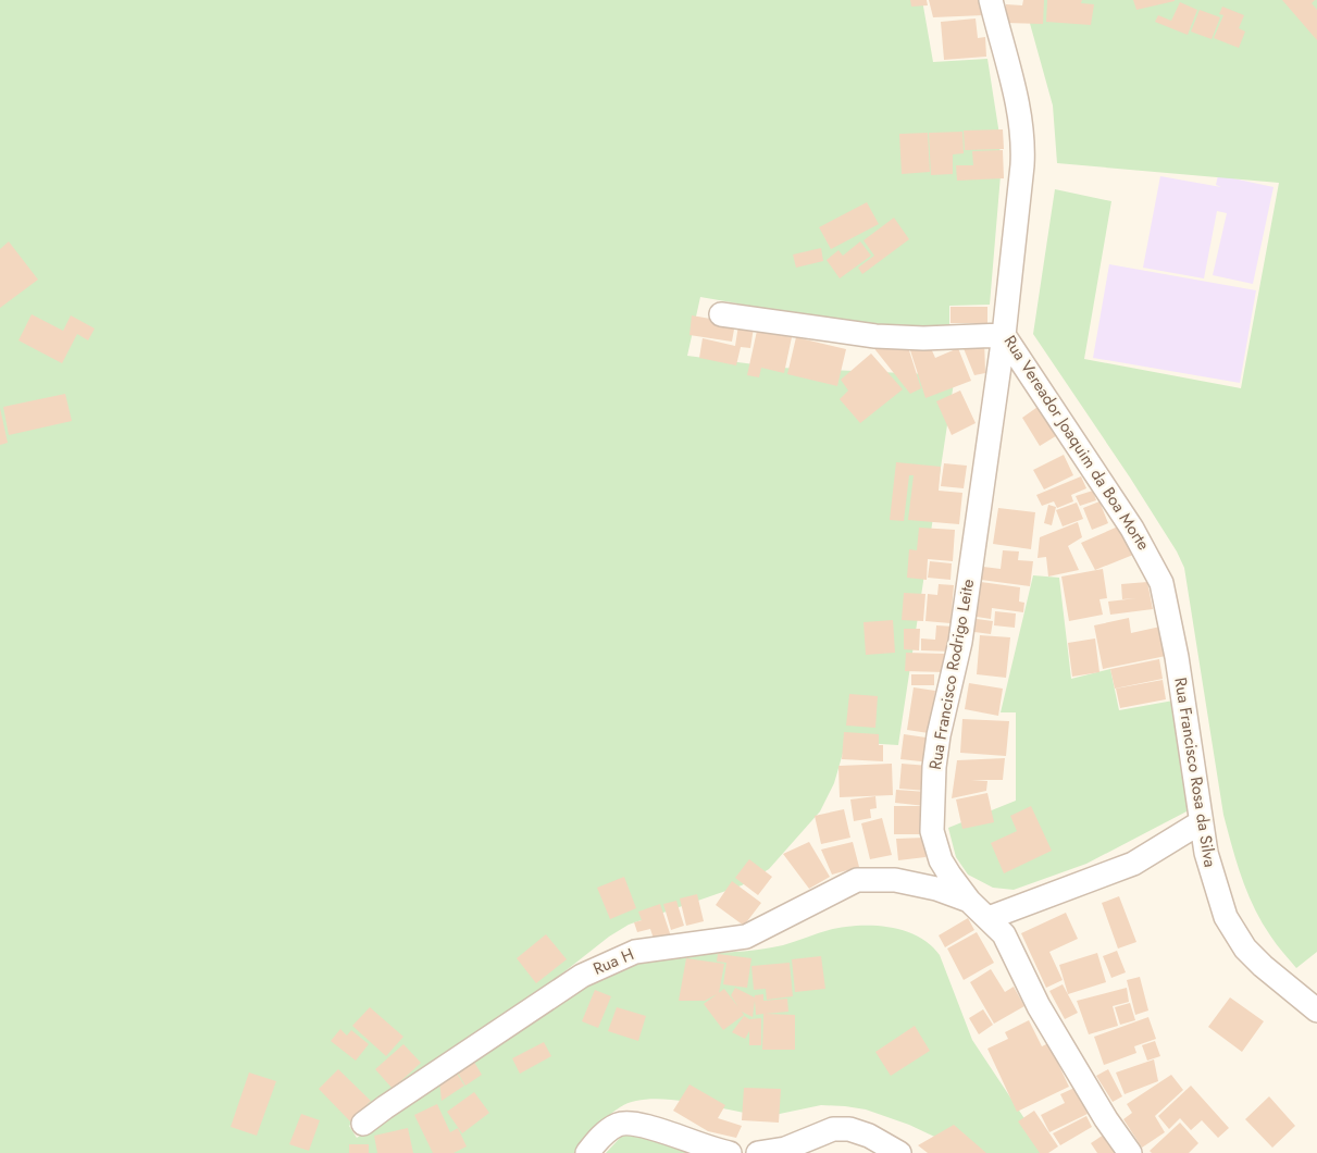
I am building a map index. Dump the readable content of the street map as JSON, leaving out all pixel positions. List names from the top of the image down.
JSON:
{
  "streets": {
    "street": [
      "Rua Vereador Joaquim da Boa Morte",
      "Rua Francisco Rodrigo Leite",
      "Rua Francisco Rosa da Silva",
      "Rua H"
    ]
  },
  "crossings": [
    ["Rua Vereador Joaquim da Boa Morte", "Rua Francisco Rodrigo Leite"],
    ["Rua Vereador Joaquim da Boa Morte", "Rua Francisco Rosa da Silva"],
    ["Rua Francisco Rodrigo Leite", "Rua H"]
  ]
}
